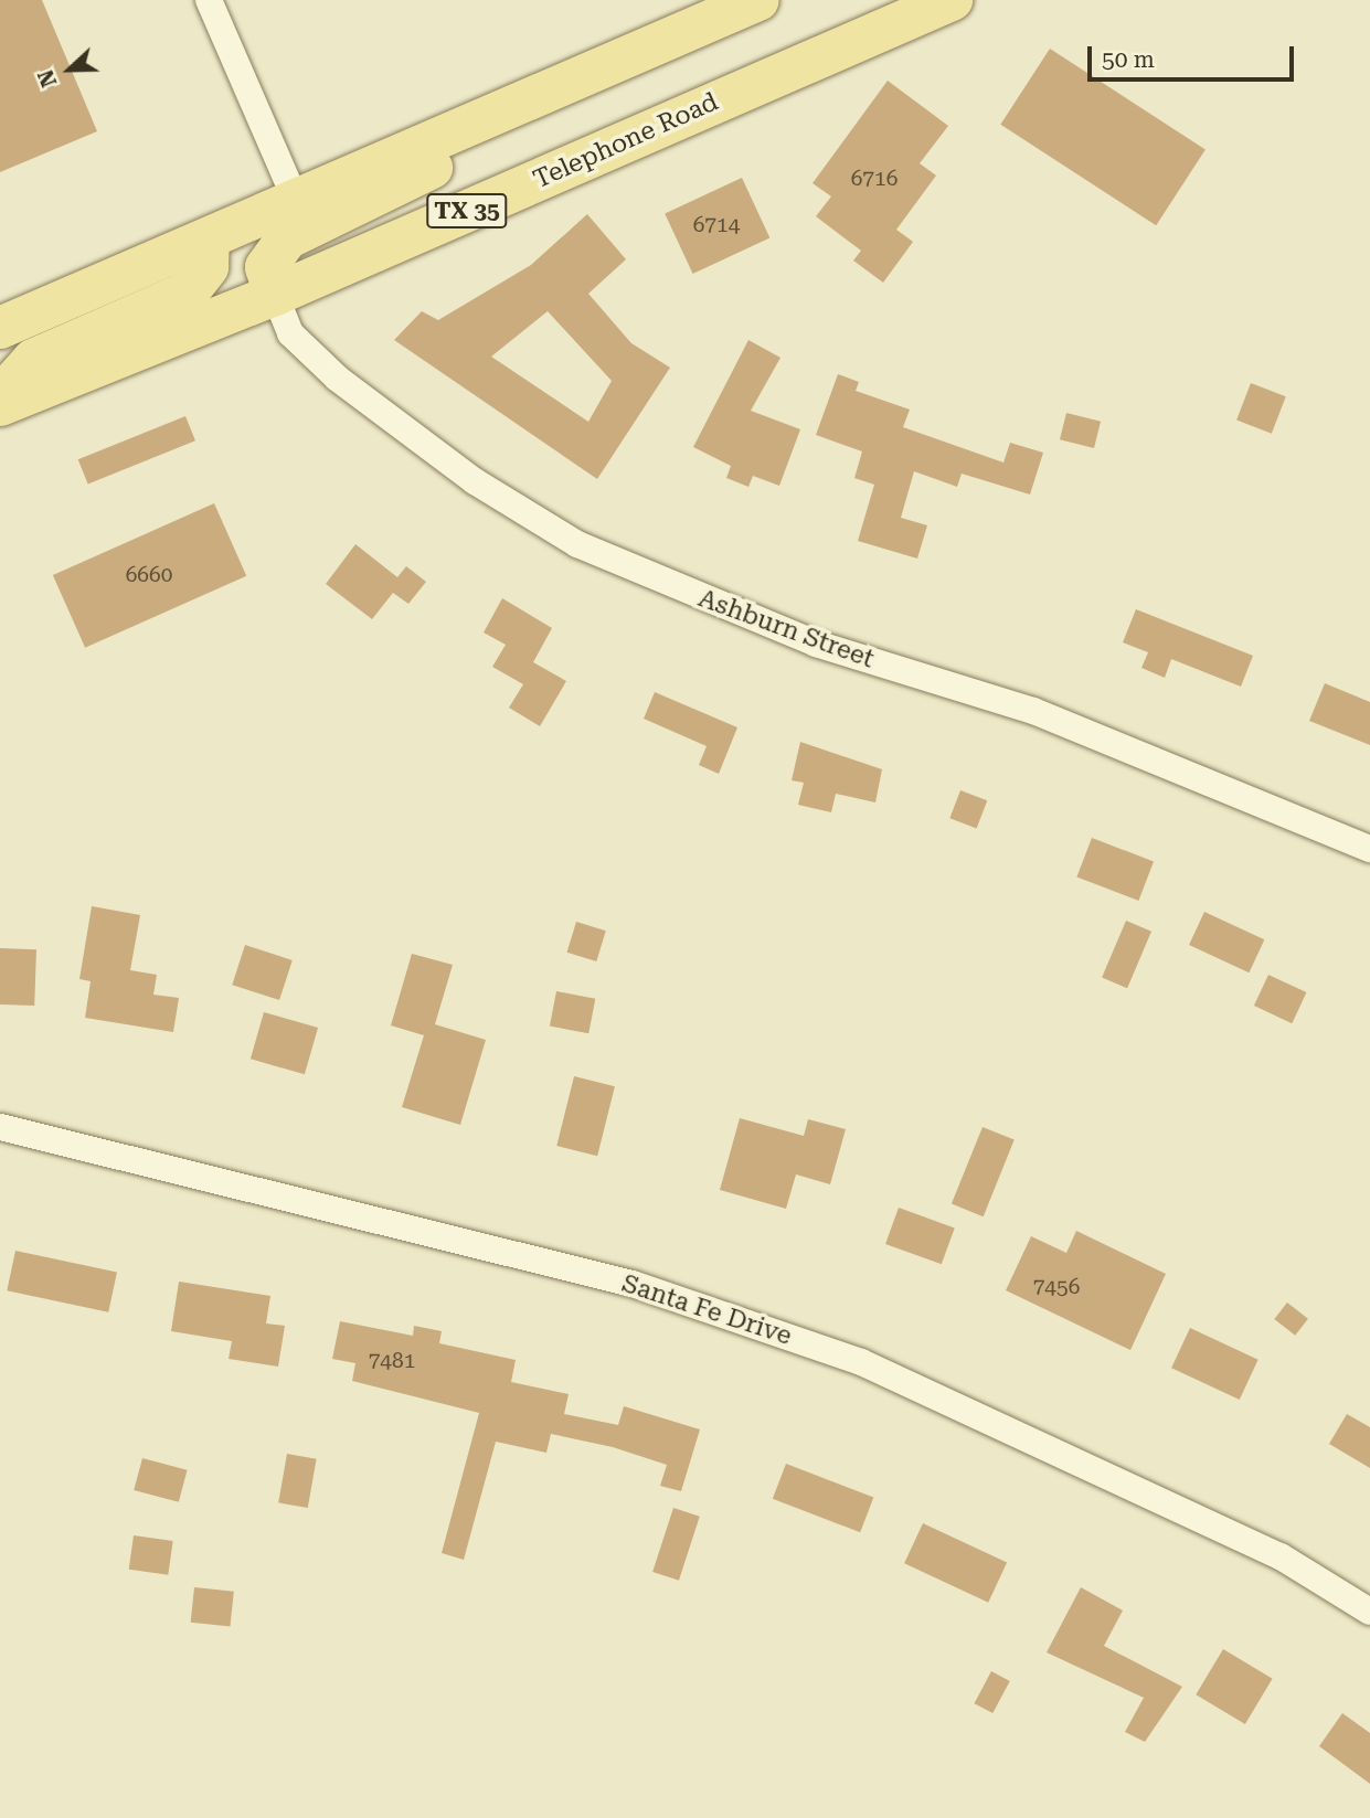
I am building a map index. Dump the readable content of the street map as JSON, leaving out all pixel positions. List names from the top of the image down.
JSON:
{
  "streets": {
    "main road": ["Telephone Road", "TX 35"],
    "street": ["Ashburn Street", "Santa Fe Drive"]
  },
  "crossings": [
    ["Telephone Road", "Ashburn Street"]
  ],
  "house_numbers": [
    "6716",
    "6714",
    "6660",
    "7456",
    "7481"
  ],
  "scale_bar": "50 m",
  "north": "left"
}
